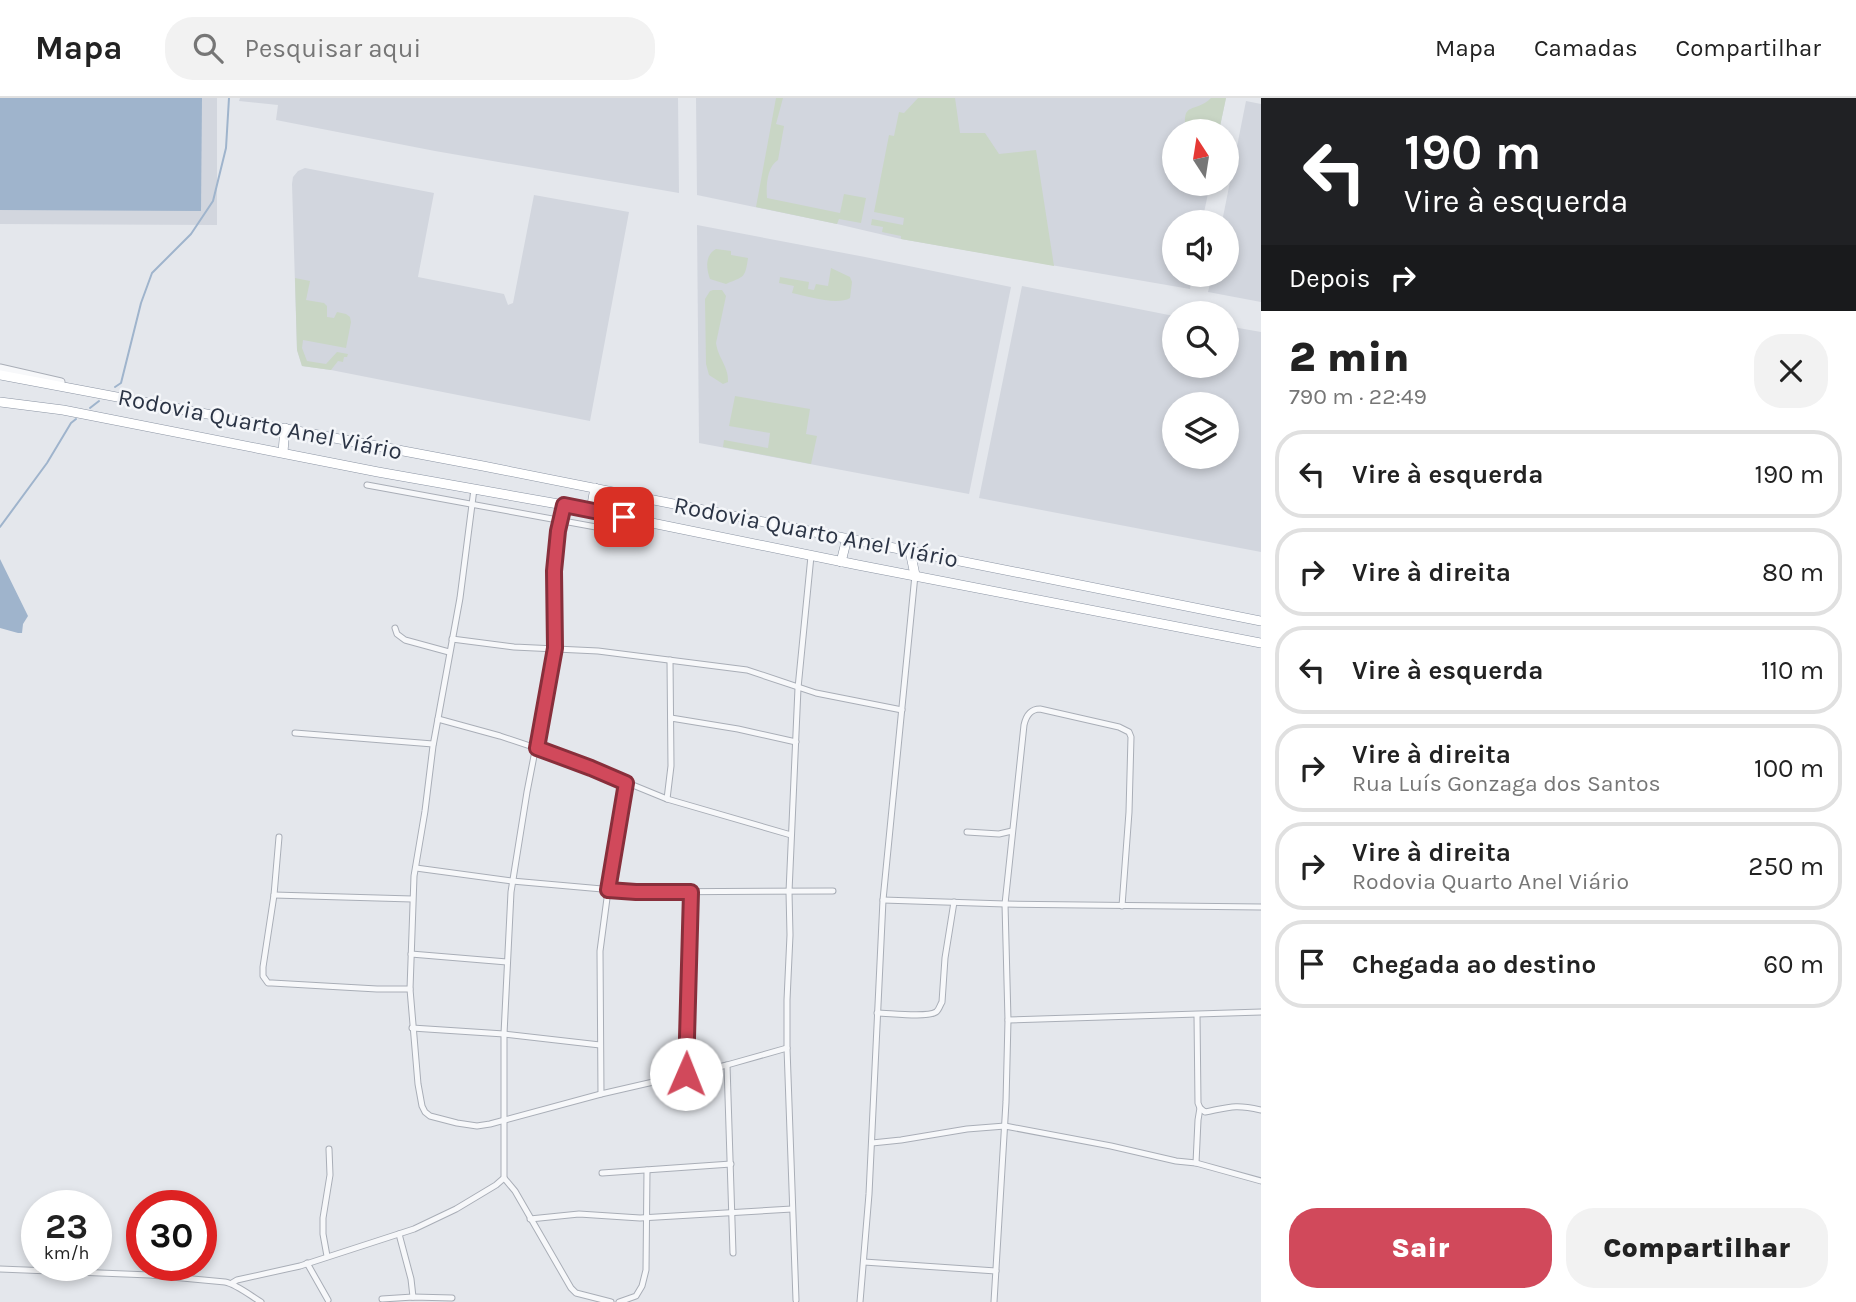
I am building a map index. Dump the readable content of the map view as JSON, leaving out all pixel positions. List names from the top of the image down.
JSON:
{
  "streets": {
    "highway": ["Rodovia Quarto Anel Viário"]
  },
  "north": "top",
  "page": {
    "header": "Mapa",
    "search": "Pesquisar aqui",
    "nav": ["Mapa", "Camadas", "Compartilhar"],
    "turn": ["190 m", "Vire à esquerda"],
    "then": "Depois",
    "heading": ["2 min", "790 m · 22:49"],
    "list": [
      {
        "name": "Vire à esquerda",
        "value": "190 m"
      },
      {
        "name": "Vire à direita",
        "value": "80 m"
      },
      {
        "name": "Vire à esquerda",
        "value": "110 m"
      },
      {
        "name": "Vire à direita",
        "note": "Rua Luís Gonzaga dos Santos",
        "value": "100 m"
      },
      {
        "name": "Vire à direita",
        "note": "Rodovia Quarto Anel Viário",
        "value": "250 m"
      },
      {
        "name": "Chegada ao destino",
        "value": "60 m"
      }
    ],
    "speed": "23 km/h",
    "limit": "30",
    "buttons": ["Sair", "Compartilhar"]
  }
}
